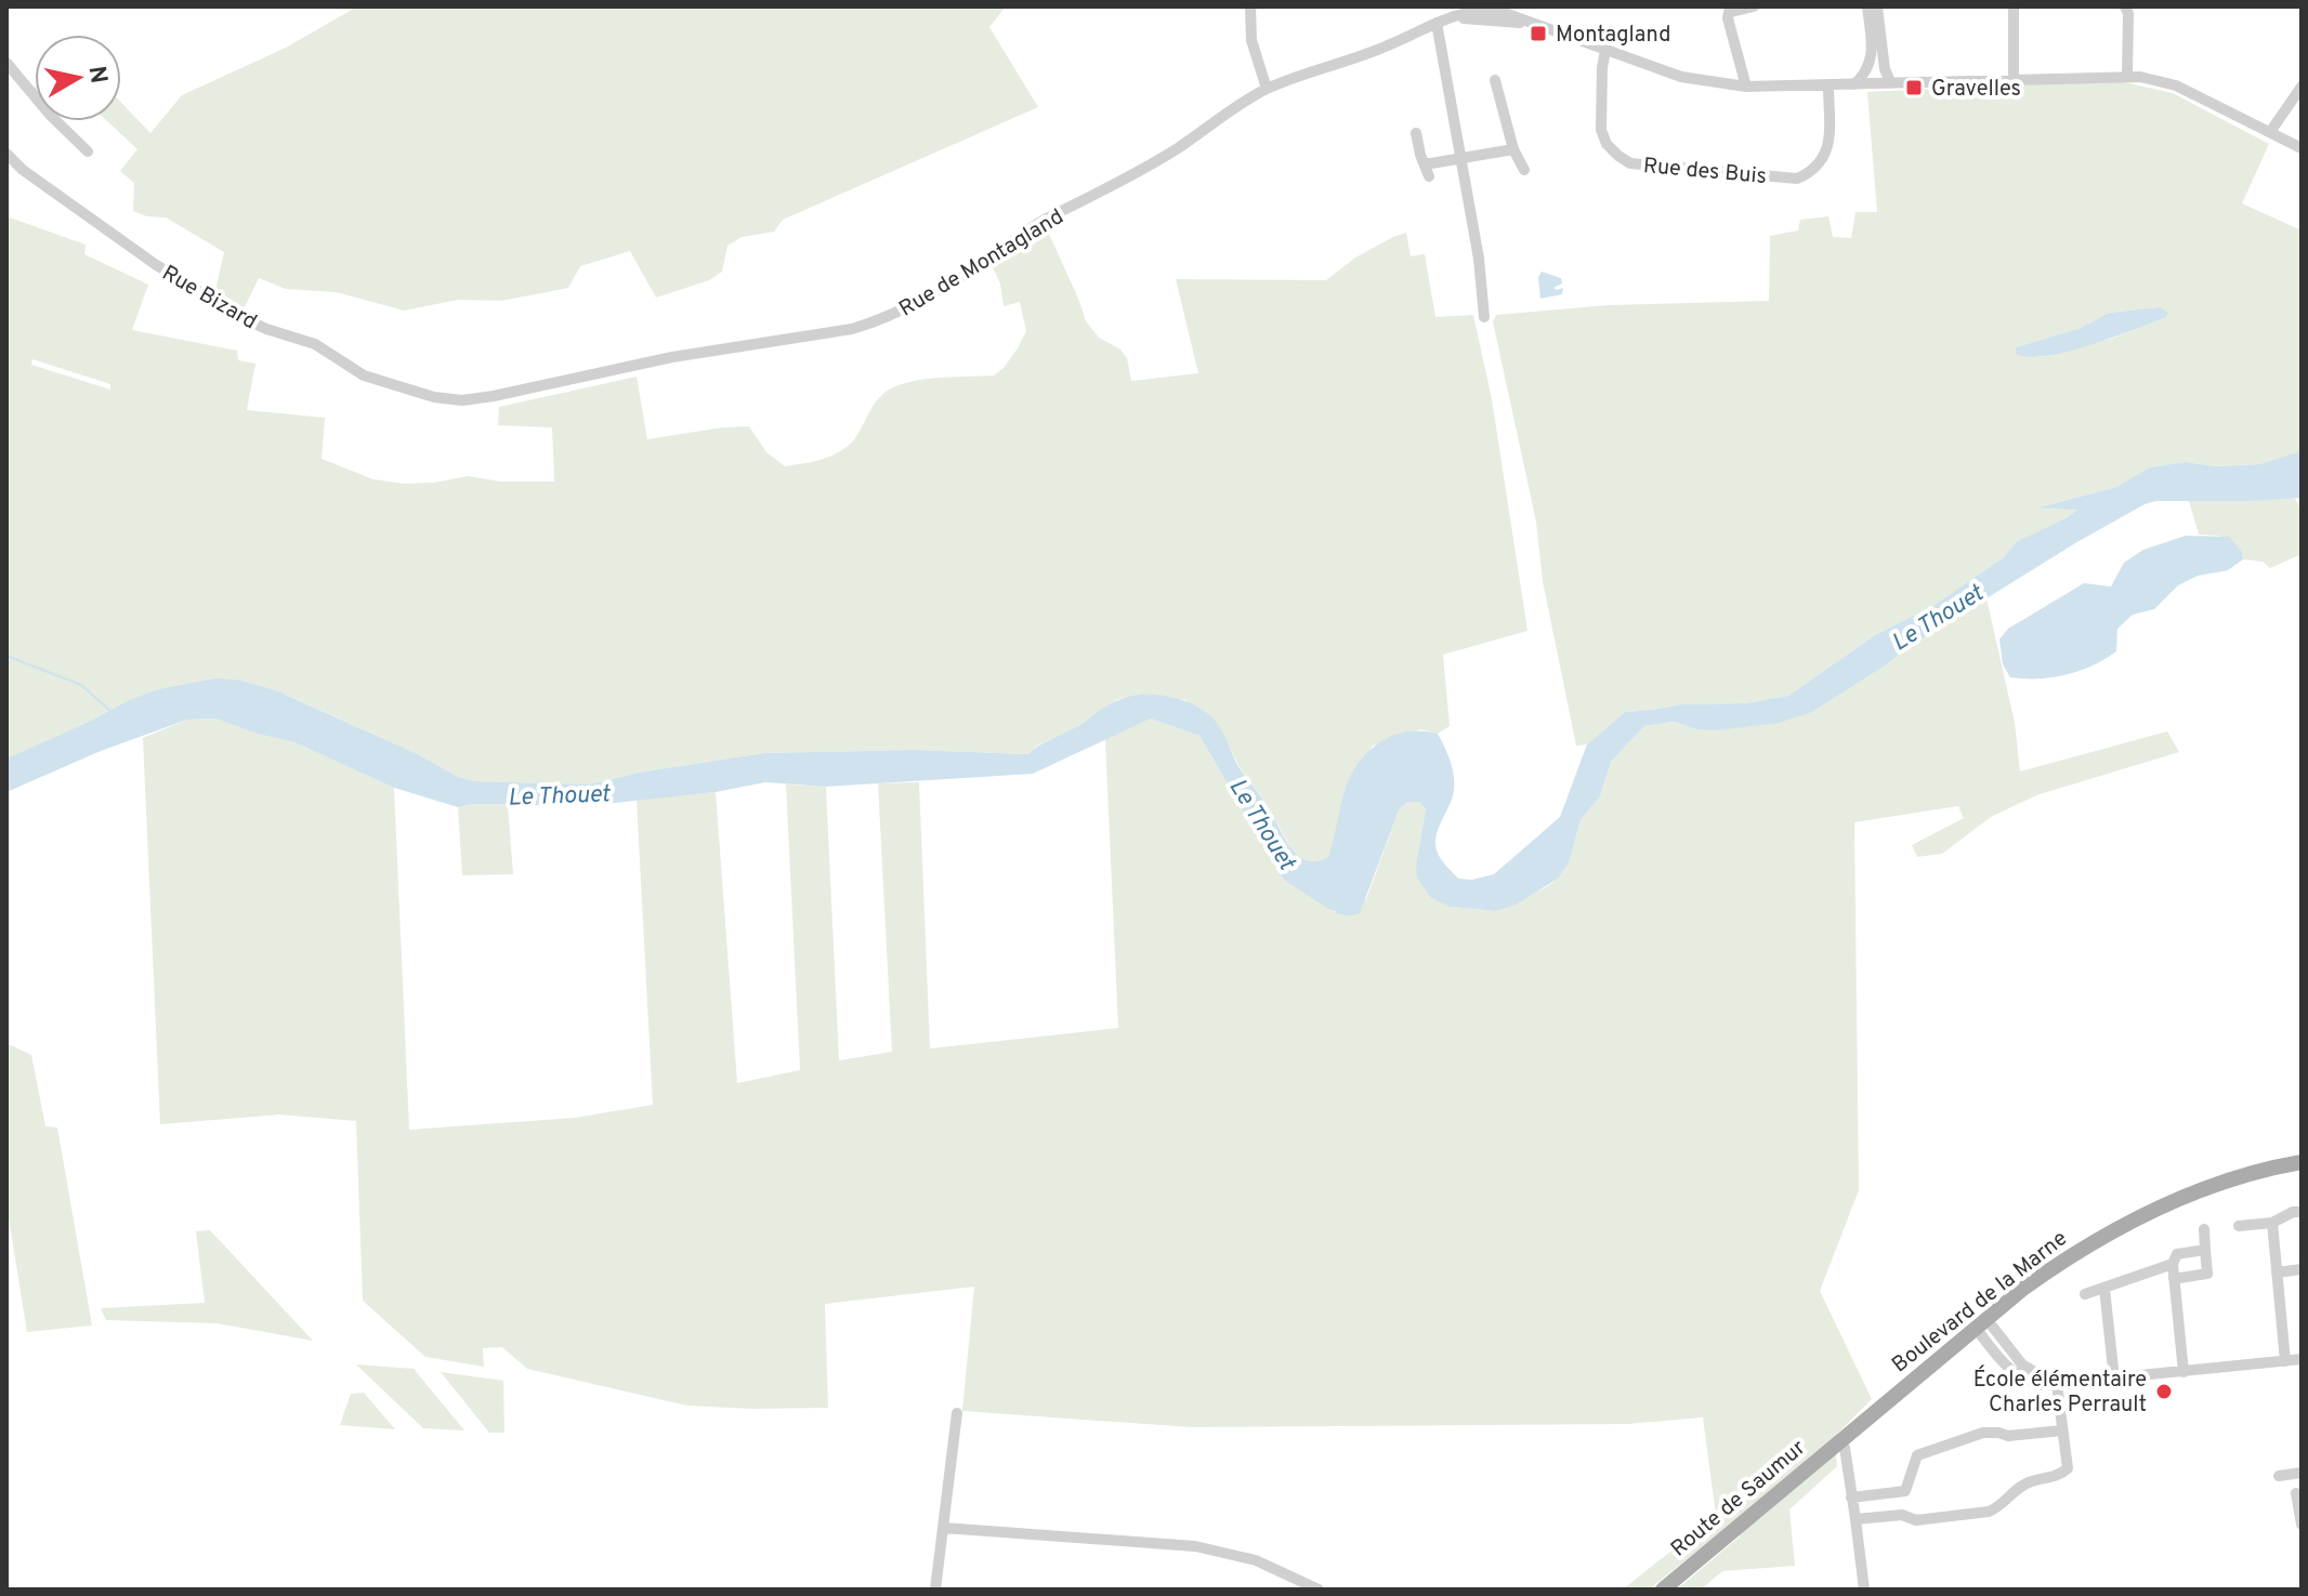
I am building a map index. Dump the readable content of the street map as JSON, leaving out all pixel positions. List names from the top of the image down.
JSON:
{
  "streets": {
    "main road": ["Boulevard de la Marne", "Route de Saumur"],
    "street": ["Rue des Buis", "Rue de Montagland", "Rue Bizard"]
  },
  "crossings": [
    ["Rue de Montagland", "Rue Bizard"],
    ["Boulevard de la Marne", "Route de Saumur"]
  ],
  "water": ["Le Thouet"],
  "places": {
    "transit": ["Montagland", "Gravelles"],
    "other": ["École élémentaire Charles Perrault"]
  },
  "north": "right"
}
